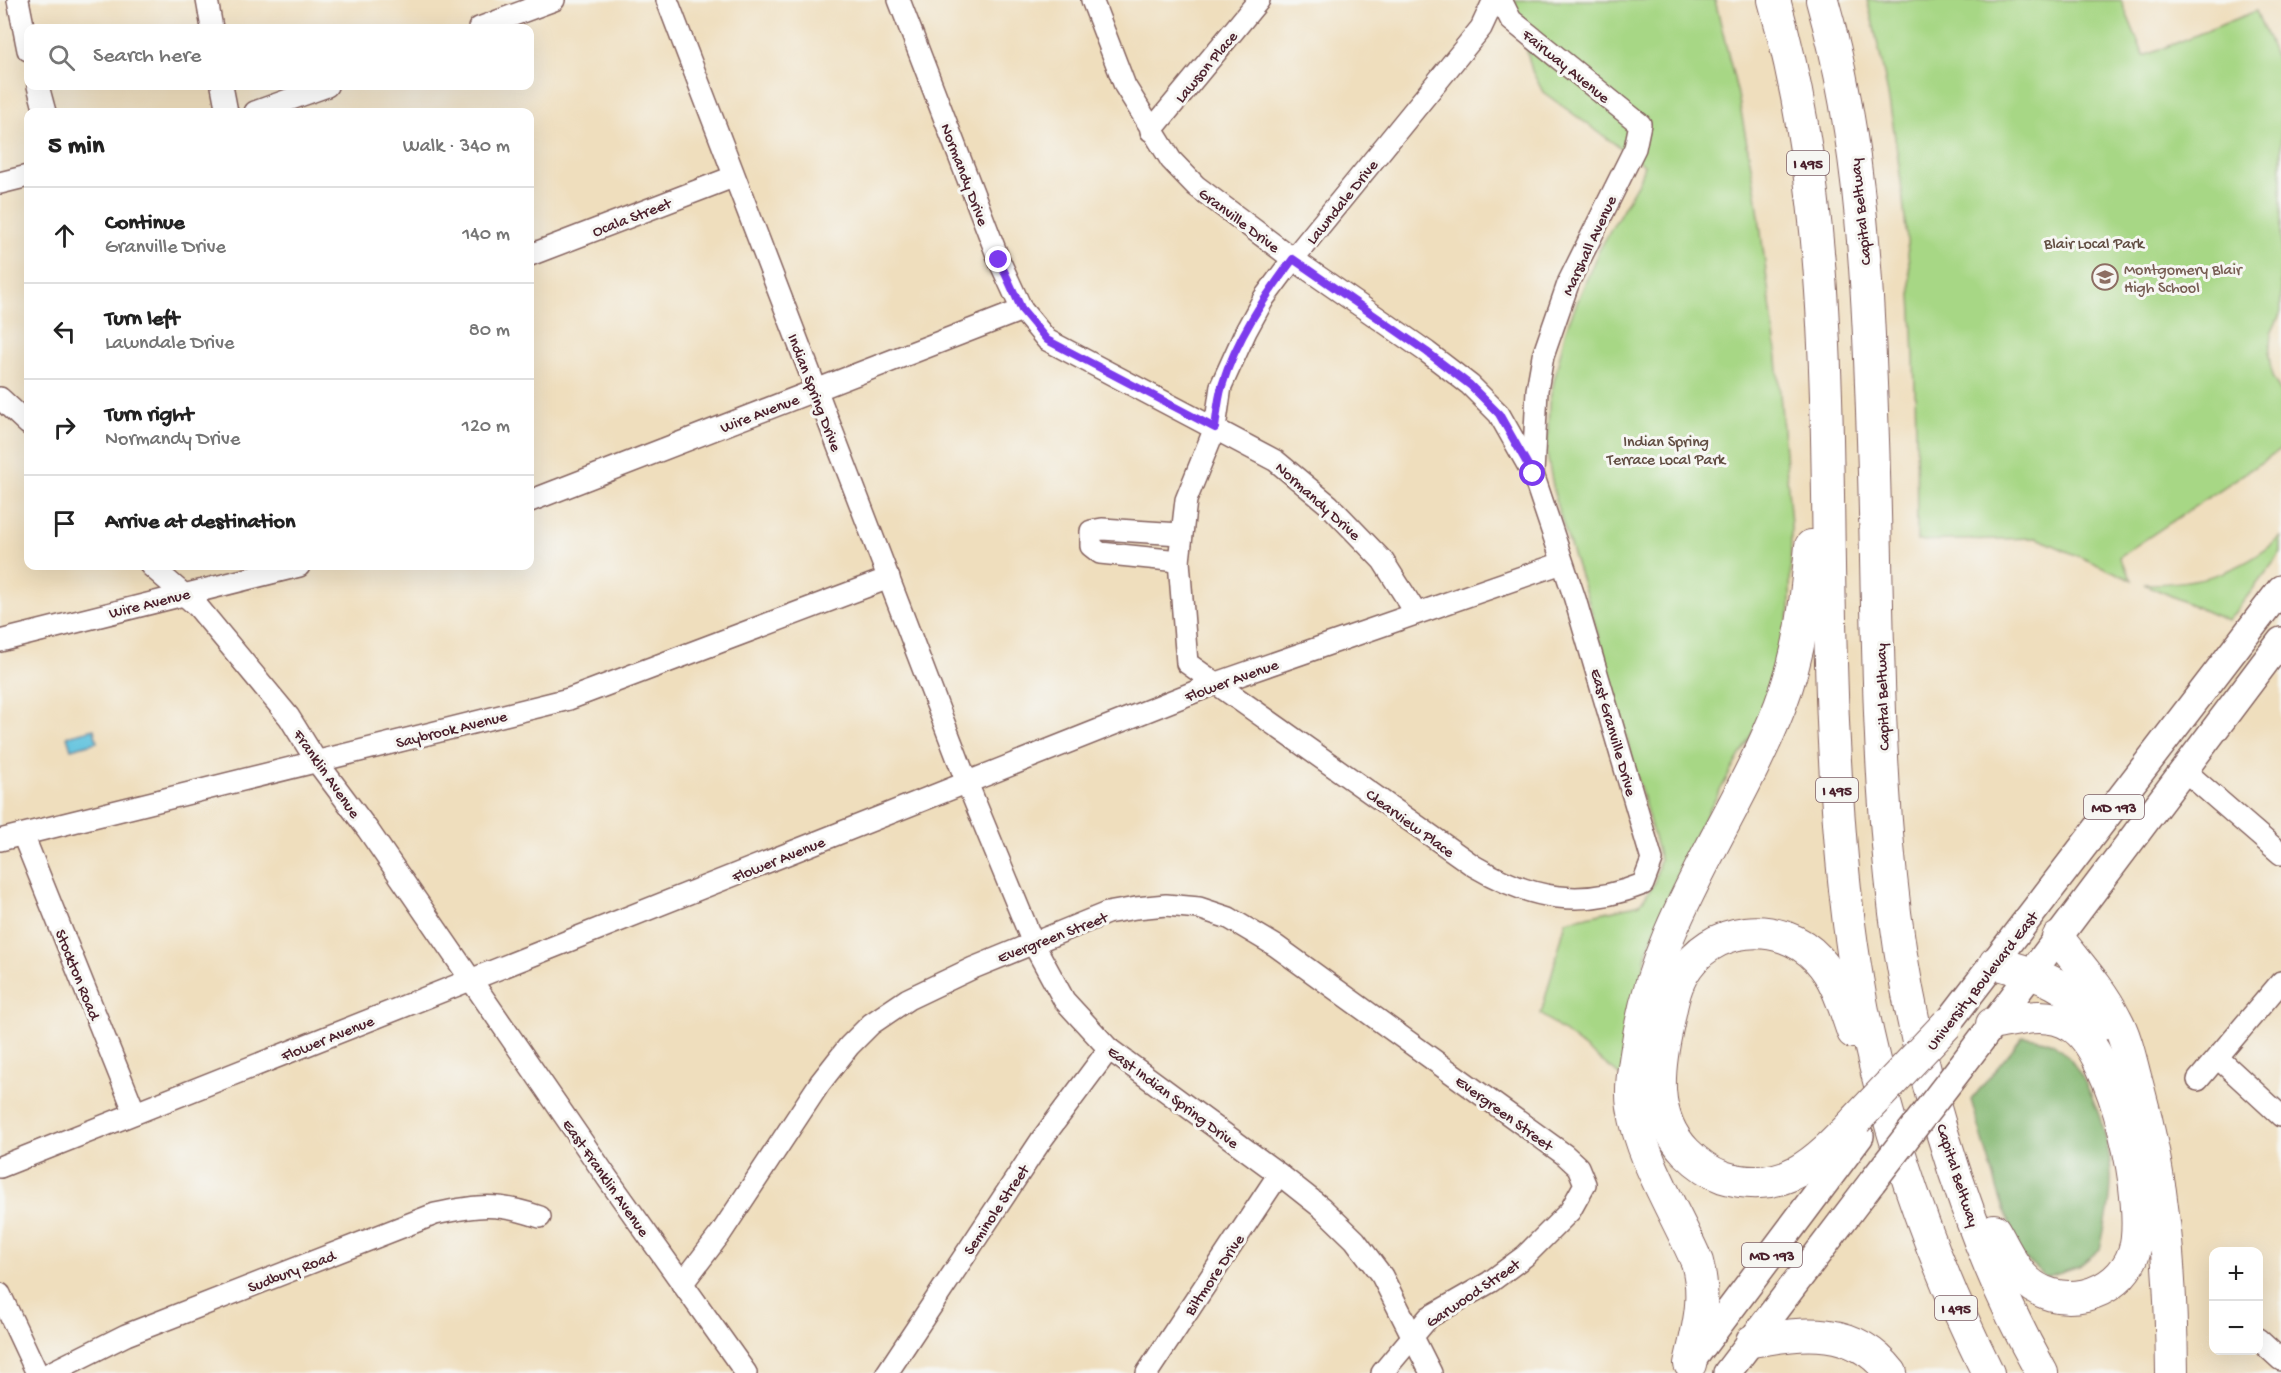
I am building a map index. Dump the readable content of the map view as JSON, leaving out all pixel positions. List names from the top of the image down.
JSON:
{
  "streets": {
    "highway": ["I 495", "Capital Beltway"],
    "main road": ["MD 193", "University Boulevard East"],
    "street": [
      "Fairway Avenue",
      "Lawson Place",
      "Normandy Drive",
      "Lawndale Drive",
      "Ocala Street",
      "Granville Drive",
      "Marshall Avenue",
      "Indian Spring Drive",
      "Wire Avenue",
      "Flower Avenue",
      "Saybrook Avenue",
      "East Granville Drive",
      "Franklin Avenue",
      "Clearview Place",
      "Evergreen Street",
      "Stockton Road",
      "East Indian Spring Drive",
      "East Franklin Avenue",
      "Seminole Street",
      "Sudbury Road",
      "Biltmore Drive",
      "Garwood Street"
    ]
  },
  "crossings": [
    ["Fairway Avenue", "Marshall Avenue"],
    ["Lawson Place", "Granville Drive"],
    ["Normandy Drive", "Lawndale Drive"],
    ["Normandy Drive", "Wire Avenue"],
    ["Normandy Drive", "Flower Avenue"],
    ["Lawndale Drive", "Granville Drive"],
    ["Lawndale Drive", "Flower Avenue"],
    ["Lawndale Drive", "Clearview Place"],
    ["Ocala Street", "Indian Spring Drive"],
    ["Granville Drive", "Marshall Avenue"],
    ["Granville Drive", "Flower Avenue"],
    ["Granville Drive", "East Granville Drive"],
    ["Indian Spring Drive", "Wire Avenue"],
    ["Indian Spring Drive", "Flower Avenue"],
    ["Indian Spring Drive", "Saybrook Avenue"],
    ["Indian Spring Drive", "East Indian Spring Drive"],
    ["Wire Avenue", "Franklin Avenue"],
    ["Flower Avenue", "East Granville Drive"],
    ["Flower Avenue", "Franklin Avenue"],
    ["Flower Avenue", "Clearview Place"],
    ["Flower Avenue", "Stockton Road"],
    ["Flower Avenue", "East Indian Spring Drive"],
    ["Flower Avenue", "East Franklin Avenue"],
    ["Saybrook Avenue", "Franklin Avenue"],
    ["Saybrook Avenue", "Stockton Road"],
    ["East Granville Drive", "Clearview Place"],
    ["Franklin Avenue", "East Franklin Avenue"],
    ["Evergreen Street", "East Indian Spring Drive"],
    ["Evergreen Street", "East Franklin Avenue"],
    ["Evergreen Street", "Garwood Street"],
    ["East Indian Spring Drive", "Seminole Street"],
    ["East Indian Spring Drive", "Biltmore Drive"],
    ["East Indian Spring Drive", "Garwood Street"]
  ],
  "parks": ["Blair Local Park", "Indian Spring Terrace Local Park"],
  "places": {
    "school or university": ["Montgomery Blair High School"]
  },
  "page": {
    "search": "Search here",
    "heading": ["5 min", "Walk · 340 m"],
    "list": [
      ["Continue", "Granville Drive", "140 m"],
      ["Turn left", "Lawndale Drive", "80 m"],
      ["Turn right", "Normandy Drive", "120 m"],
      "Arrive at destination"
    ],
    "map_buttons": ["+", "−"]
  }
}
